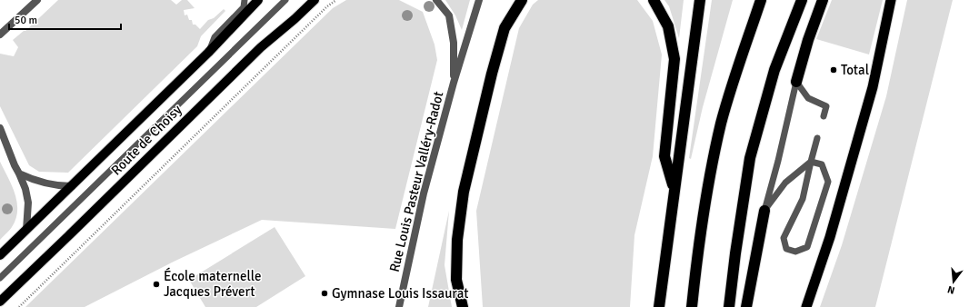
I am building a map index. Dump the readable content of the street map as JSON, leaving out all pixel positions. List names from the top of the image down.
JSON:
{
  "streets": {
    "main road": ["Route de Choisy"],
    "street": ["Rue Louis Pasteur Valléry-Radot"]
  },
  "places": ["Total", "École maternelle Jacques Prévert", "Gymnase Louis Issaurat"],
  "scale_bar": "50 m",
  "north": "bottom"
}
